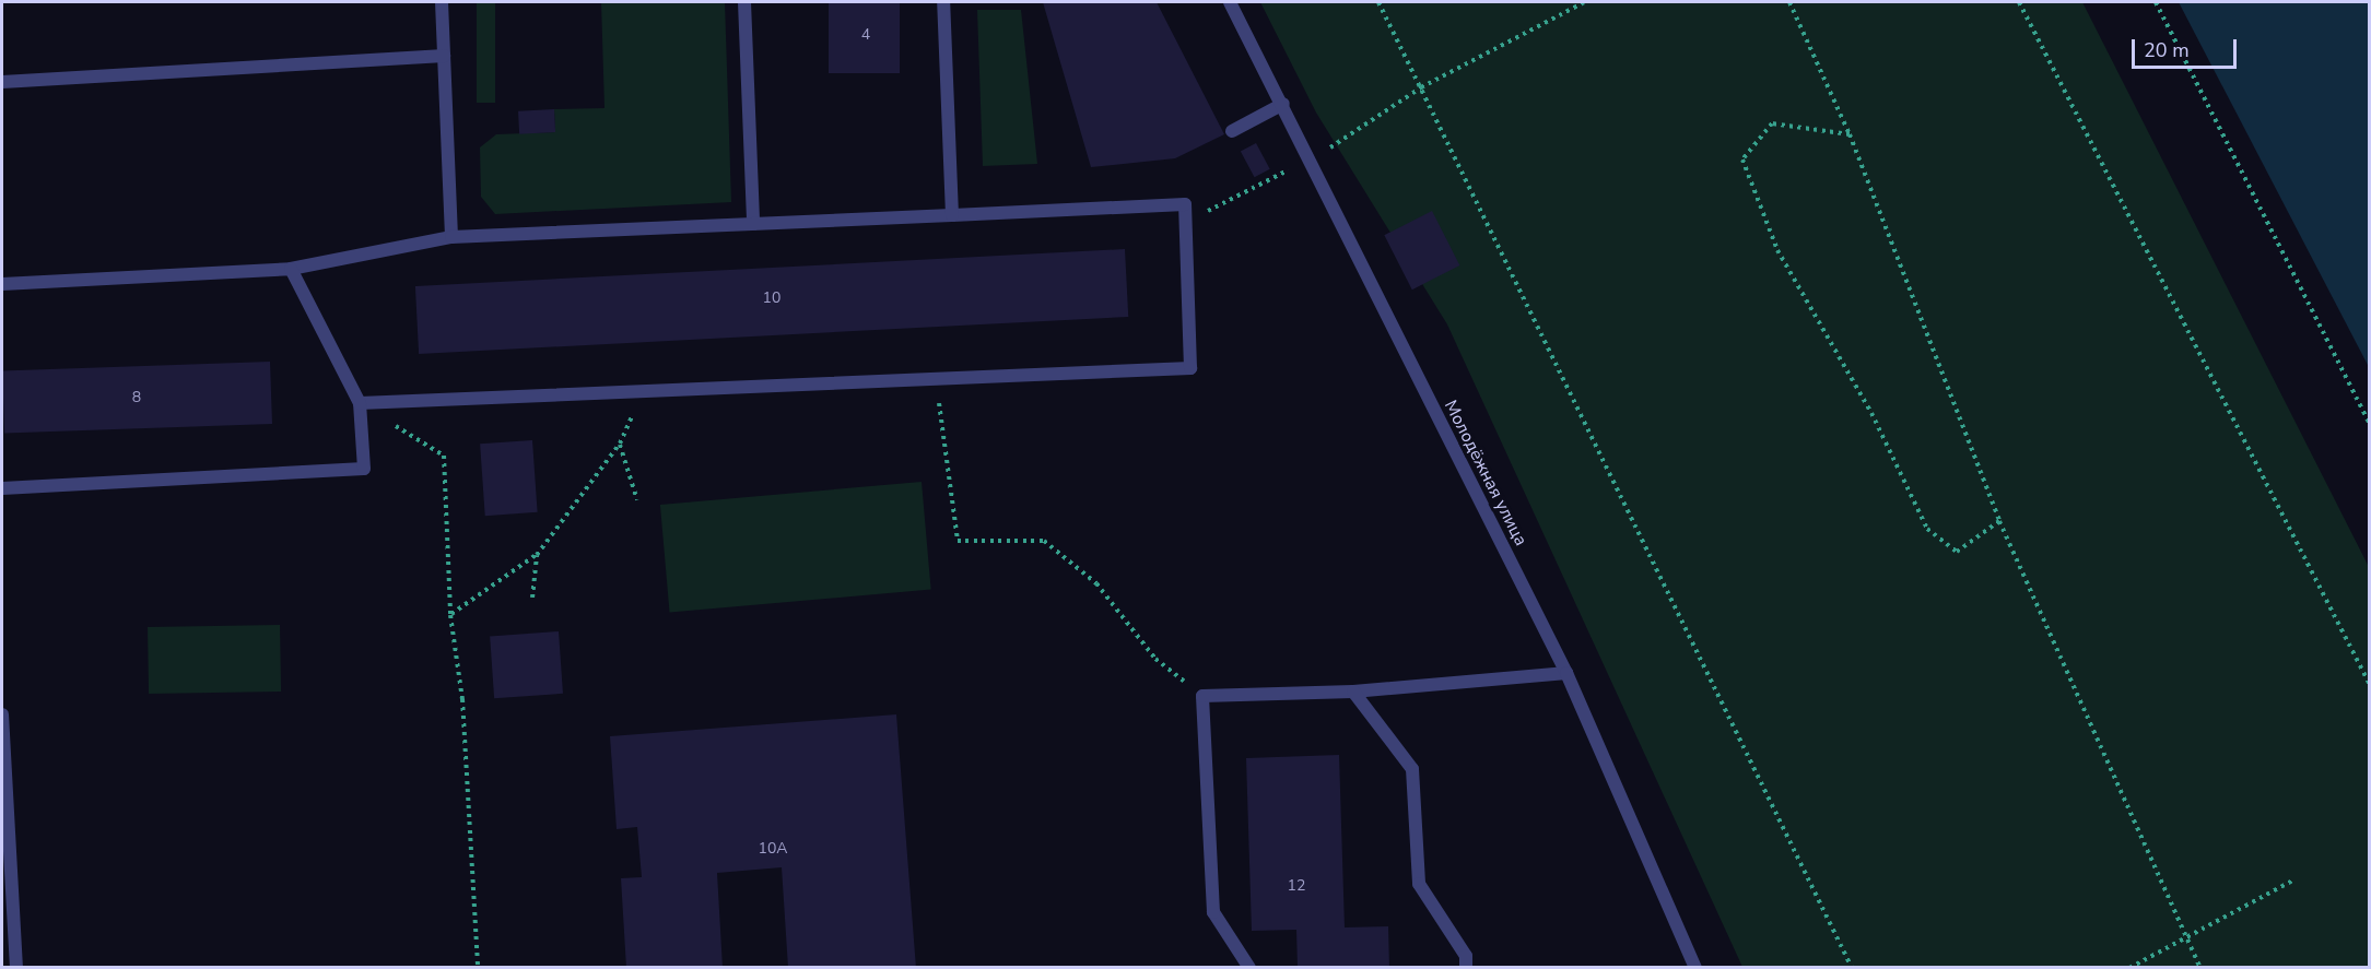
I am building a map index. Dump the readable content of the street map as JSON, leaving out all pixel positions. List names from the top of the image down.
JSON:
{
  "streets": {
    "street": ["Молодёжная улица"]
  },
  "house_numbers": [
    "4",
    "10",
    "8",
    "10А",
    "12"
  ],
  "scale_bar": "20 m"
}
